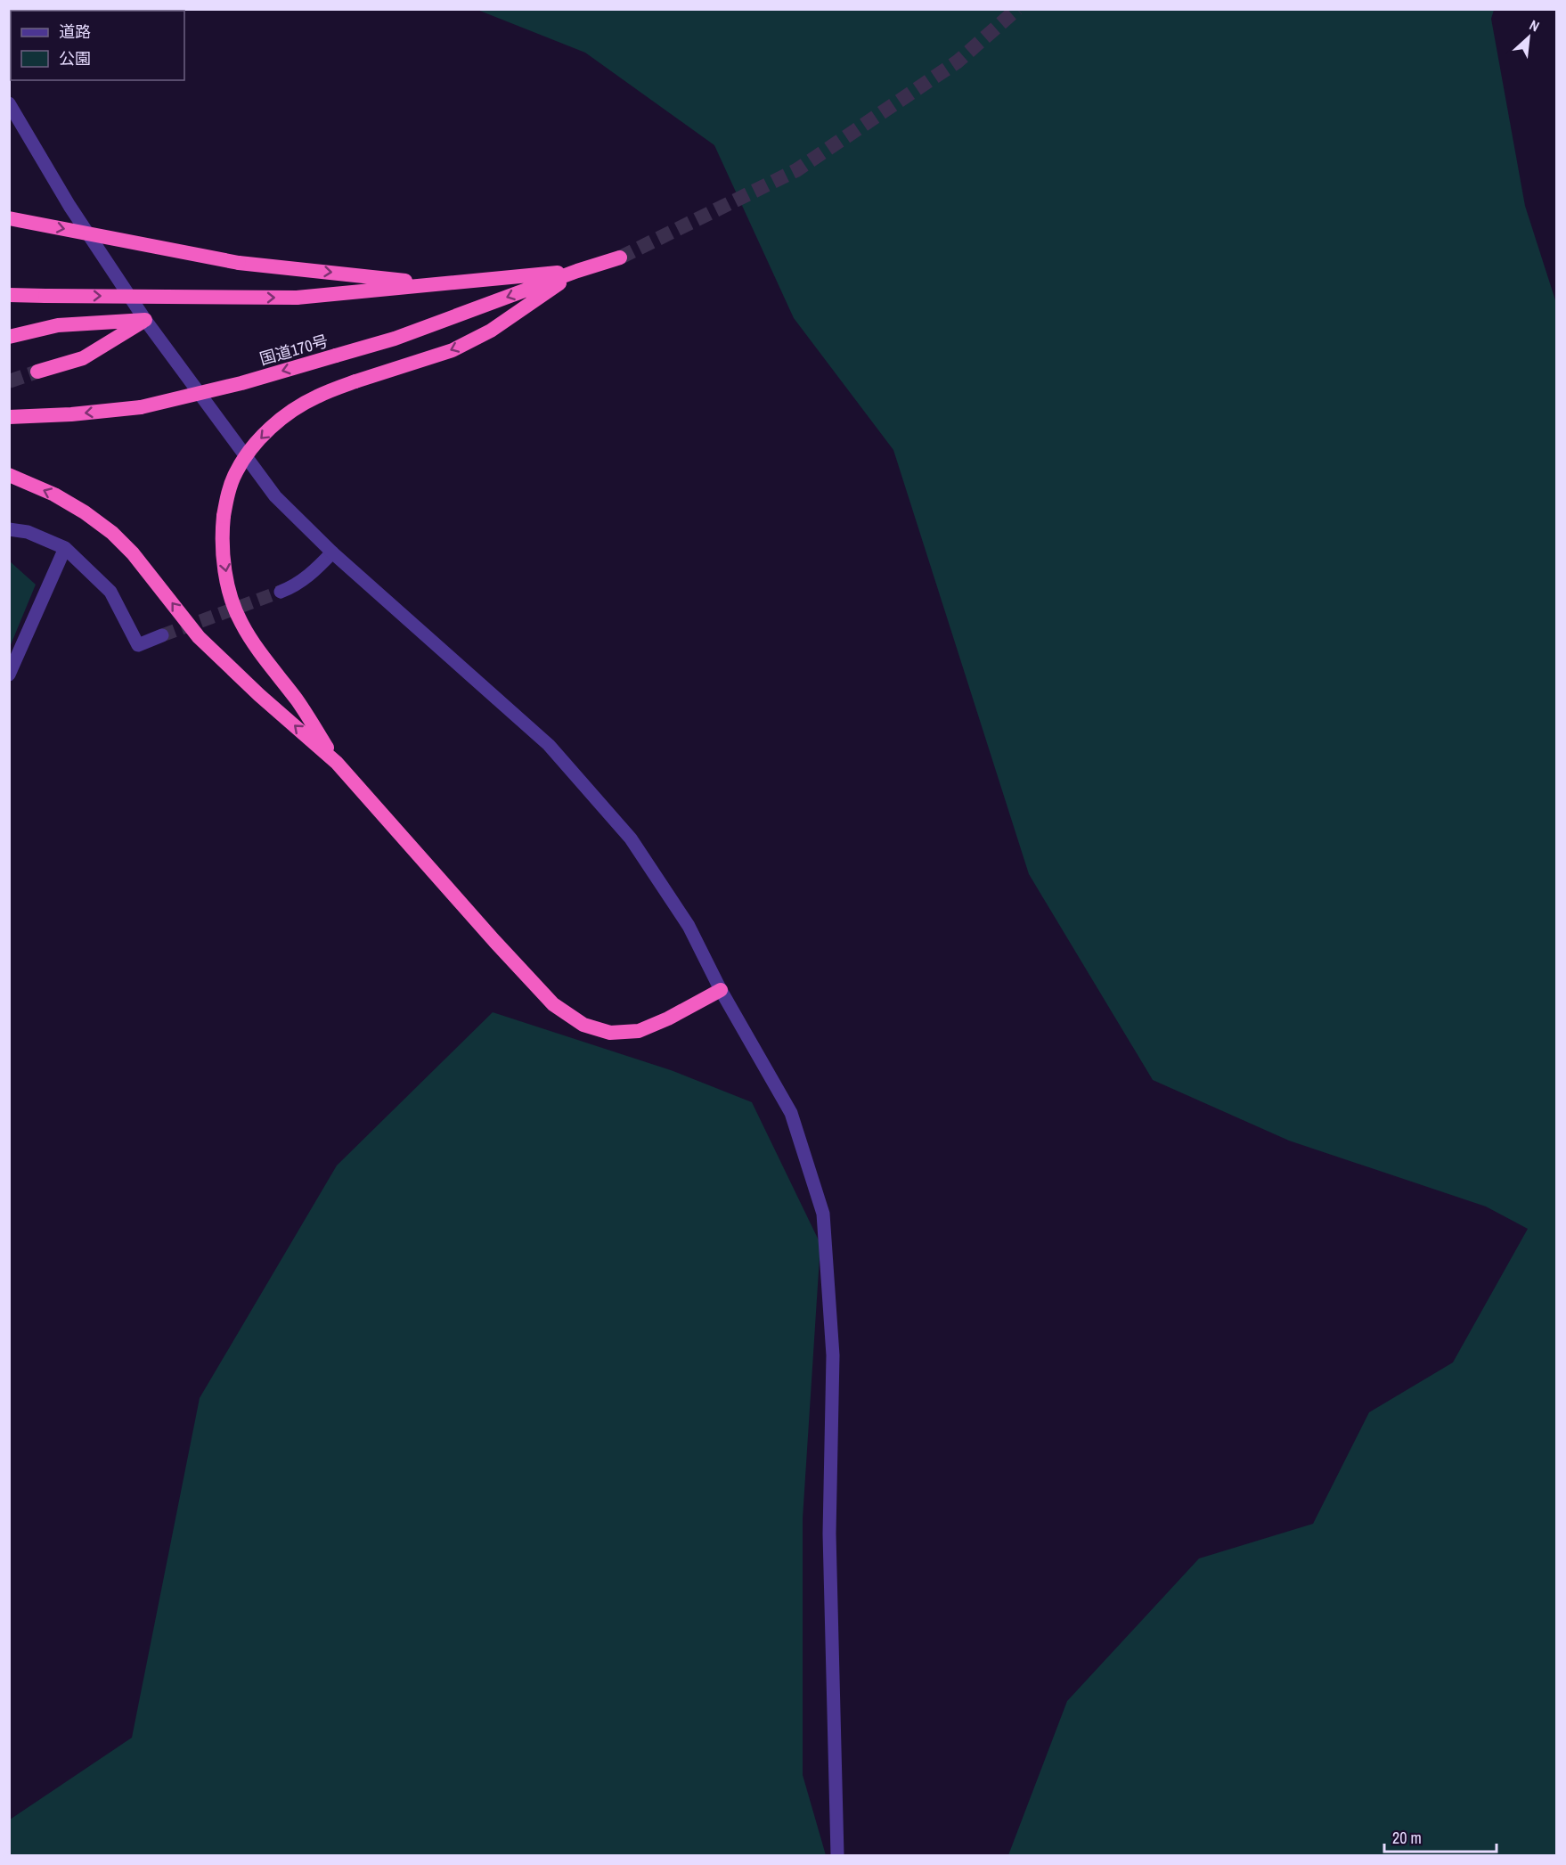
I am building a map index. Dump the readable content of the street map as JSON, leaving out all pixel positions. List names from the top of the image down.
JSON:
{
  "streets": {
    "highway": ["国道170号"]
  },
  "legend": ["道路", "公園"],
  "scale_bar": "20 m",
  "north": "top right"
}
